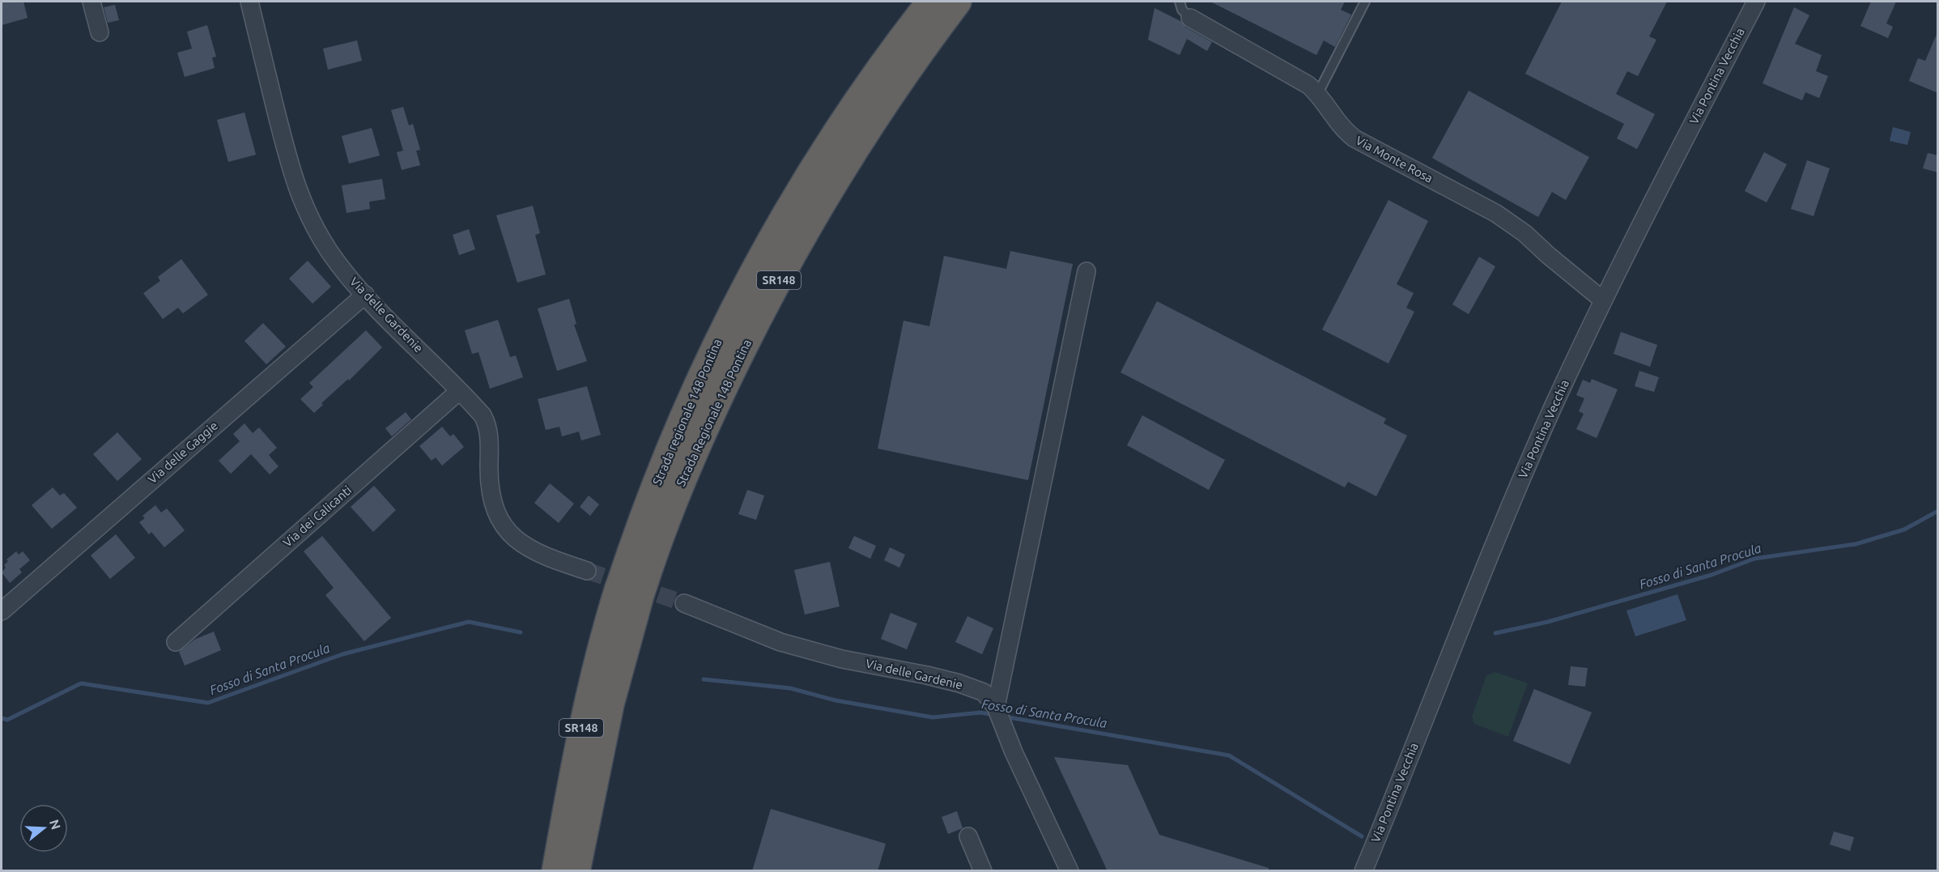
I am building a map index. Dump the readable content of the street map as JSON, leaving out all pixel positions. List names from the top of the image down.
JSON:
{
  "streets": {
    "highway": ["SR148", "Strada regionale 148 Pontina", "Strada Regionale 148 Pontina"],
    "street": [
      "Via Pontina Vecchia",
      "Via Monte Rosa",
      "Via delle Gardenie",
      "Via delle Gaggie",
      "Via dei Calicanti"
    ]
  },
  "crossings": [
    ["Via Pontina Vecchia", "Via Monte Rosa"],
    ["Via delle Gardenie", "Via delle Gaggie"],
    ["Via delle Gardenie", "Via dei Calicanti"],
    ["Strada regionale 148 Pontina", "Strada Regionale 148 Pontina"]
  ],
  "water": ["Fosso di Santa Procula"],
  "north": "right"
}
